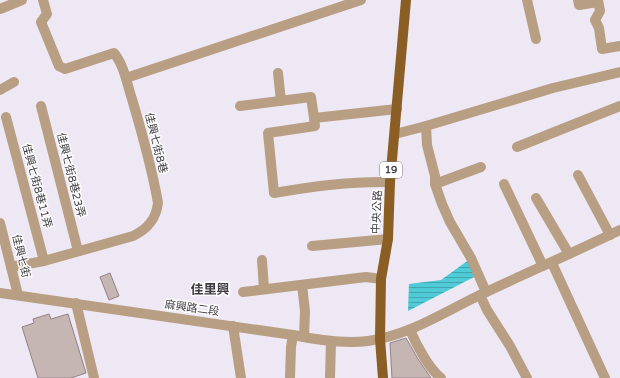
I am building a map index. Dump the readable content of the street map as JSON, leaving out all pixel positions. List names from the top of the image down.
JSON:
{
  "streets": {
    "main road": ["19", "中央公路"],
    "street": [
      "佳興七街8巷",
      "佳興七街8巷23弄",
      "佳興七街8巷11弄",
      "佳興七街",
      "麻興路二段"
    ]
  },
  "crossings": [
    ["佳興七街8巷", "佳興七街8巷23弄"],
    ["佳興七街8巷", "佳興七街8巷11弄"],
    ["佳興七街8巷", "佳興七街"],
    ["中央公路", "麻興路二段"],
    ["佳興七街", "麻興路二段"]
  ],
  "districts": ["佳里興"]
}
